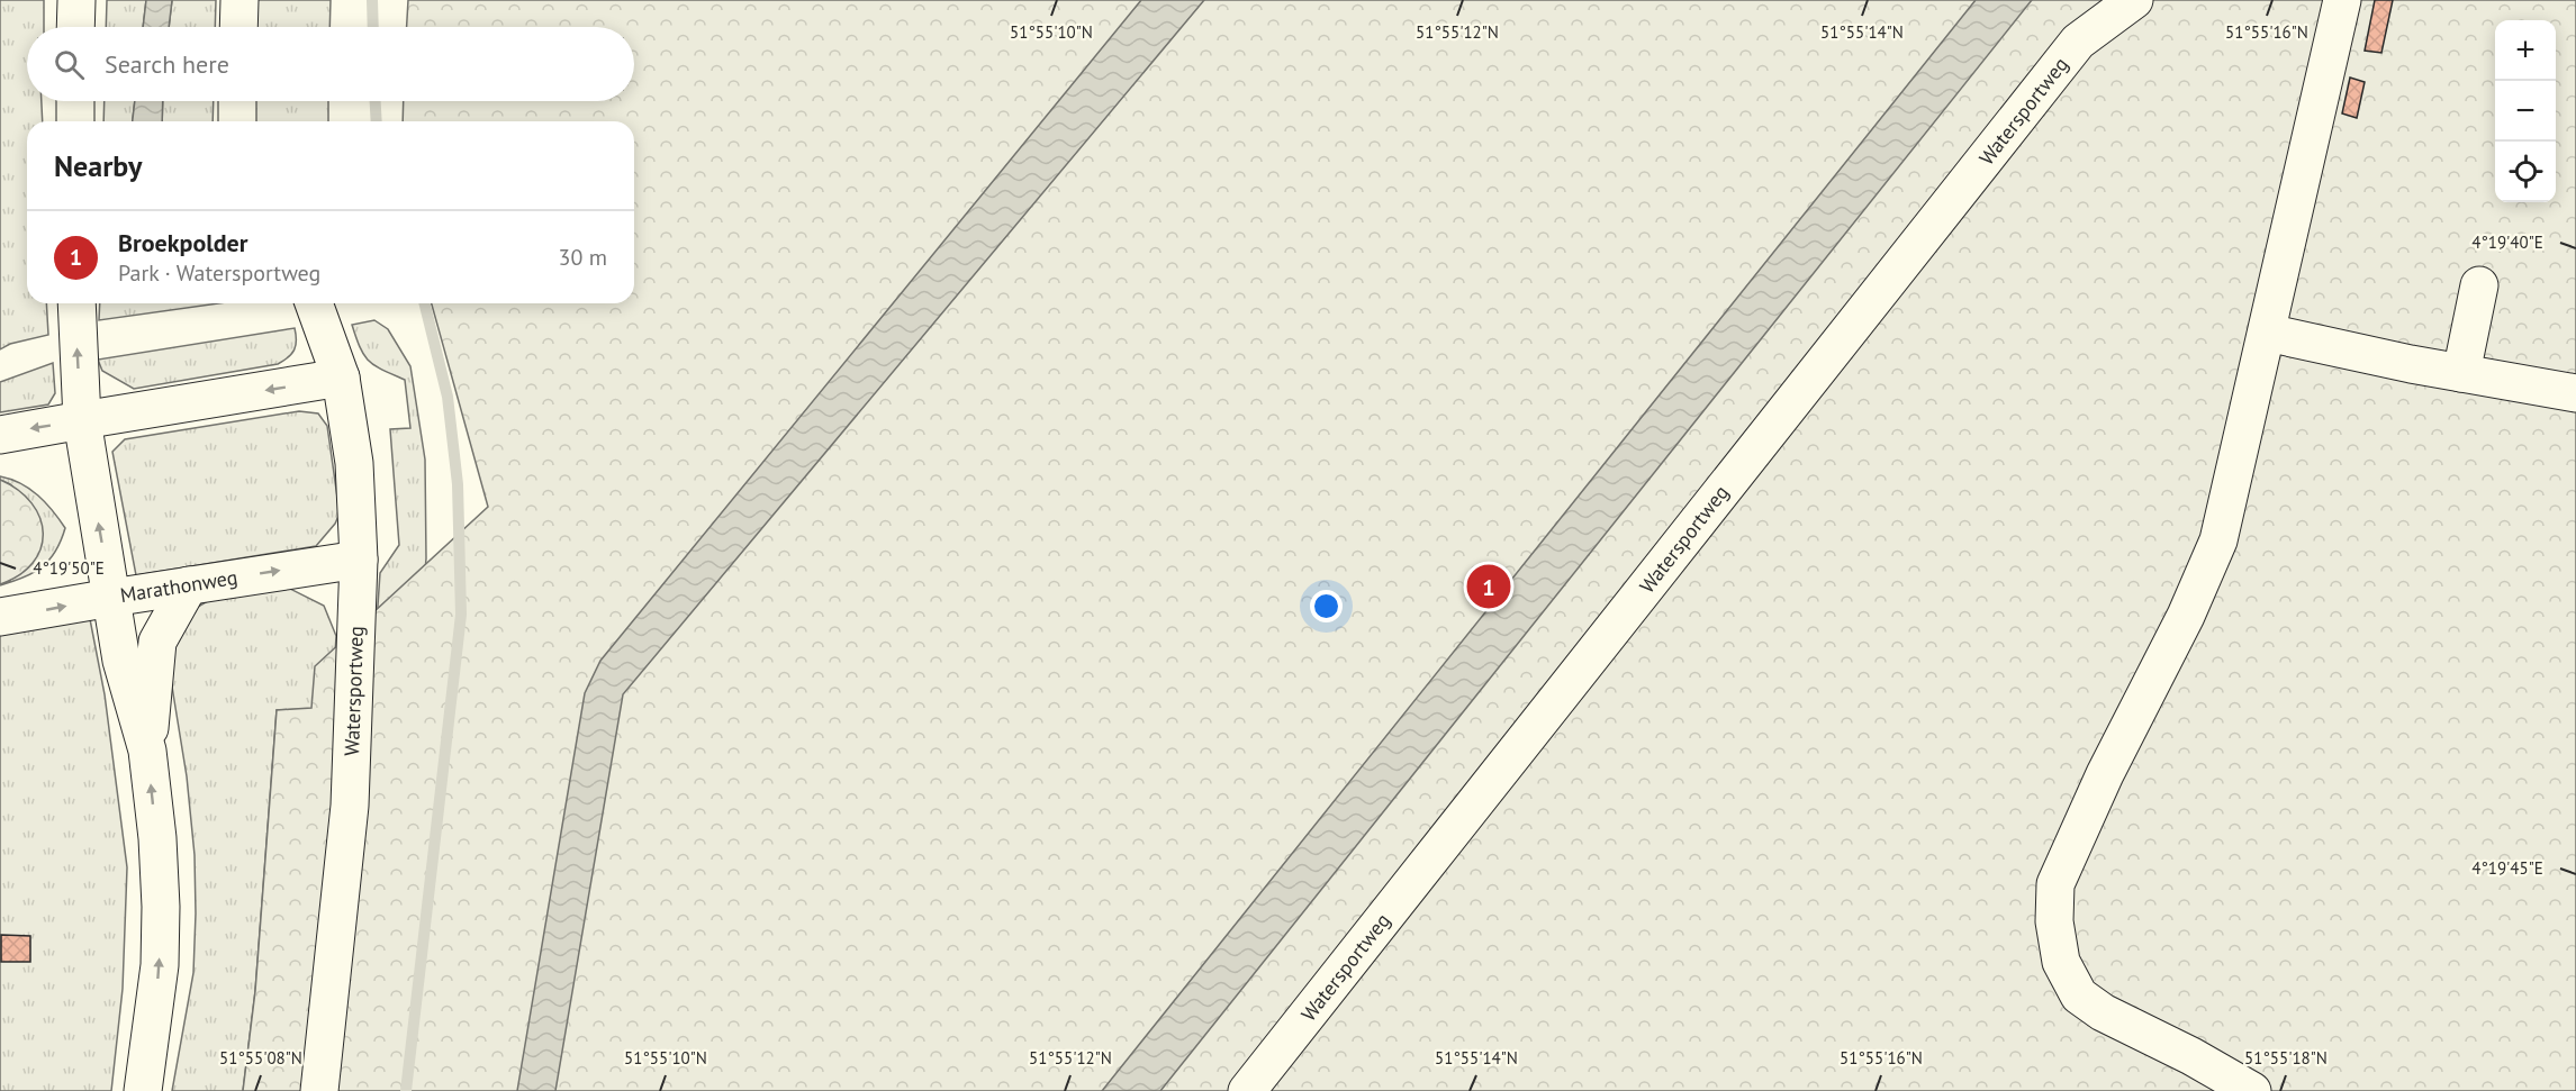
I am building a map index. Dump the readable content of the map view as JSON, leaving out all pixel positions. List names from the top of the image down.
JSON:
{
  "streets": {
    "main road": ["Watersportweg", "Marathonweg"]
  },
  "crossings": [
    ["Watersportweg", "Marathonweg"]
  ],
  "page": {
    "map_buttons": ["+", "−"],
    "search": "Search here",
    "heading": "Nearby",
    "list": [
      {
        "mark": "1",
        "name": "Broekpolder",
        "note": "Park · Watersportweg",
        "value": "30 m"
      }
    ],
    "pins": "1"
  },
  "coordinates": [
    "51°55'10\"N",
    "51°55'12\"N",
    "51°55'14\"N",
    "51°55'16\"N",
    "4°19'40\"E",
    "4°19'50\"E",
    "4°19'45\"E",
    "51°55'08\"N",
    "51°55'18\"N"
  ]
}
